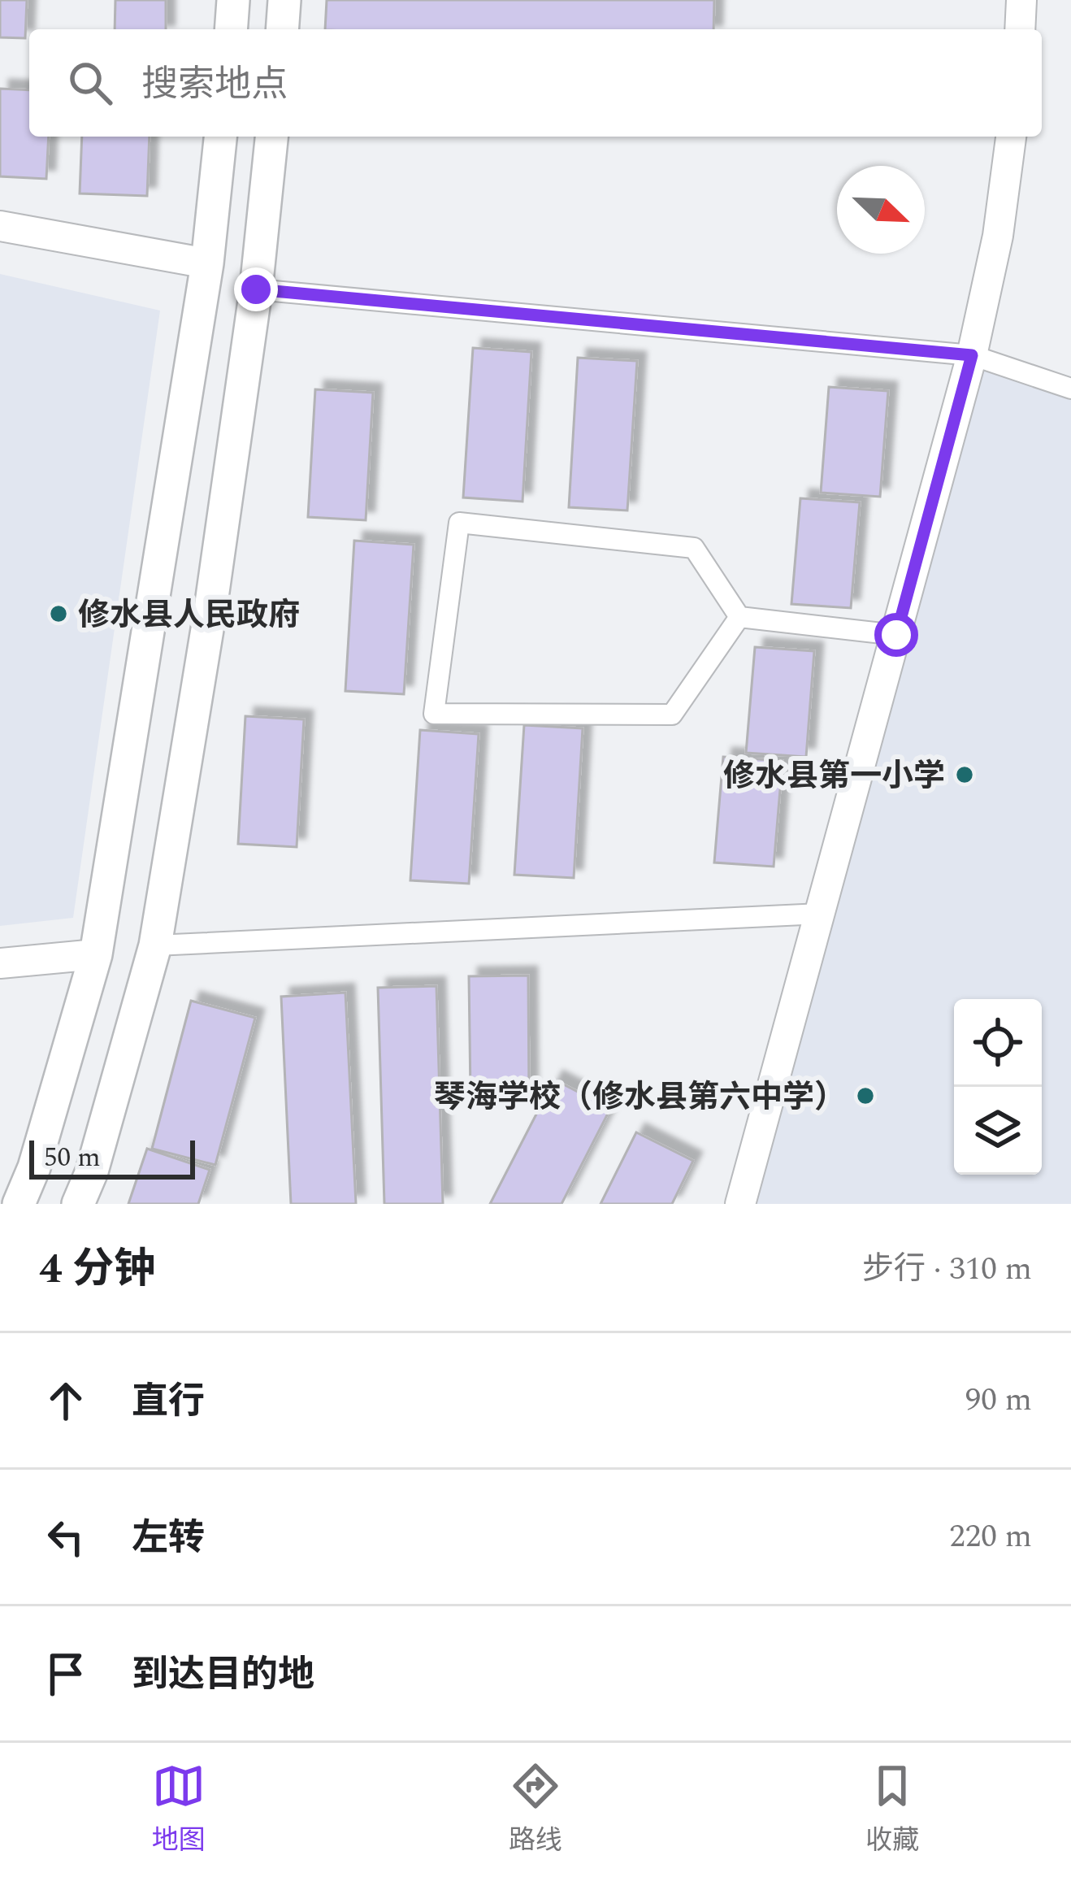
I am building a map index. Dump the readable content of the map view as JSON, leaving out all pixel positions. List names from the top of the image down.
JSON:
{
  "places": ["修水县人民政府", "修水县第一小学", "琴海学校（修水县第六中学）"],
  "scale_bar": "50 m",
  "north": "bottom right",
  "page": {
    "search": "搜索地点",
    "scale": "50 m",
    "heading": ["4 分钟", "步行 · 310 m"],
    "list": [
      ["直行", "90 m"],
      ["左转", "220 m"],
      "到达目的地"
    ],
    "nav": ["地图", "路线", "收藏"]
  }
}
